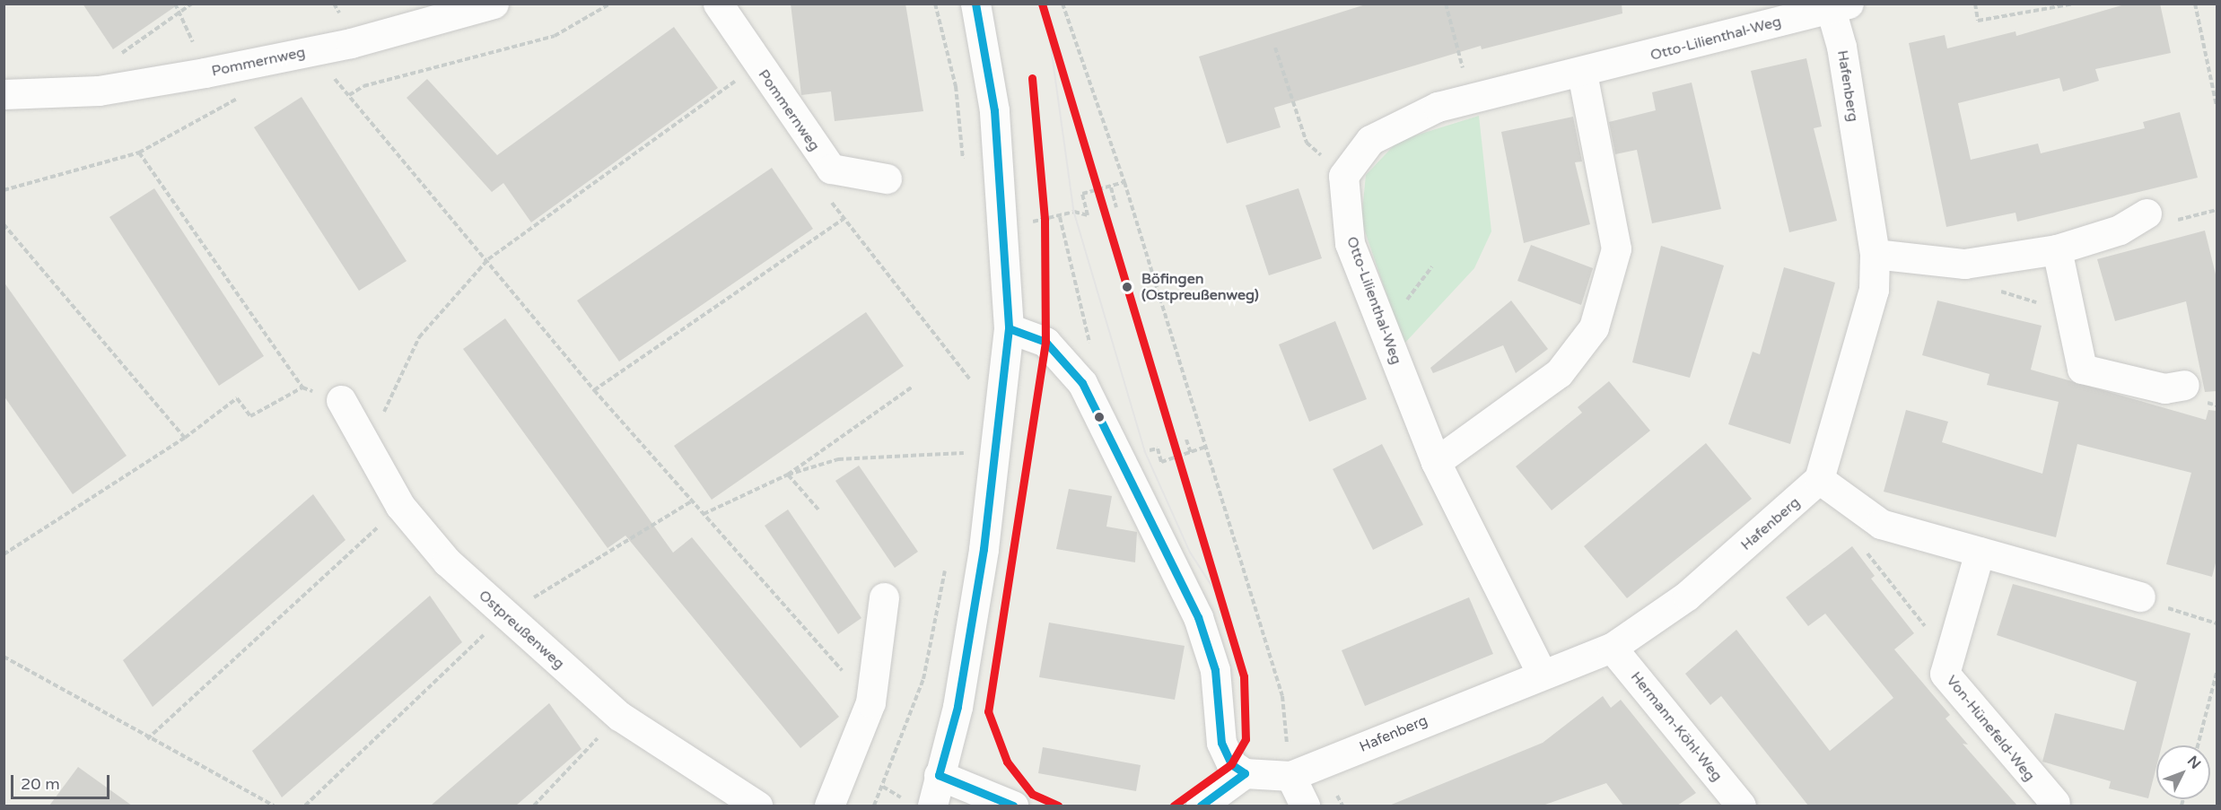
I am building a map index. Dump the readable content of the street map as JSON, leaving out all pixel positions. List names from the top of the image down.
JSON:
{
  "streets": {
    "street": [
      "Otto-Lilienthal-Weg",
      "Pommernweg",
      "Hafenberg",
      "Ostpreußenweg",
      "Hermann-Köhl-Weg",
      "Von-Hünefeld-Weg"
    ]
  },
  "crossings": [
    ["Otto-Lilienthal-Weg", "Hafenberg"],
    ["Hafenberg", "Hermann-Köhl-Weg"]
  ],
  "places": ["Böfingen (Ostpreußenweg)"],
  "scale_bar": "20 m",
  "north": "top right"
}
